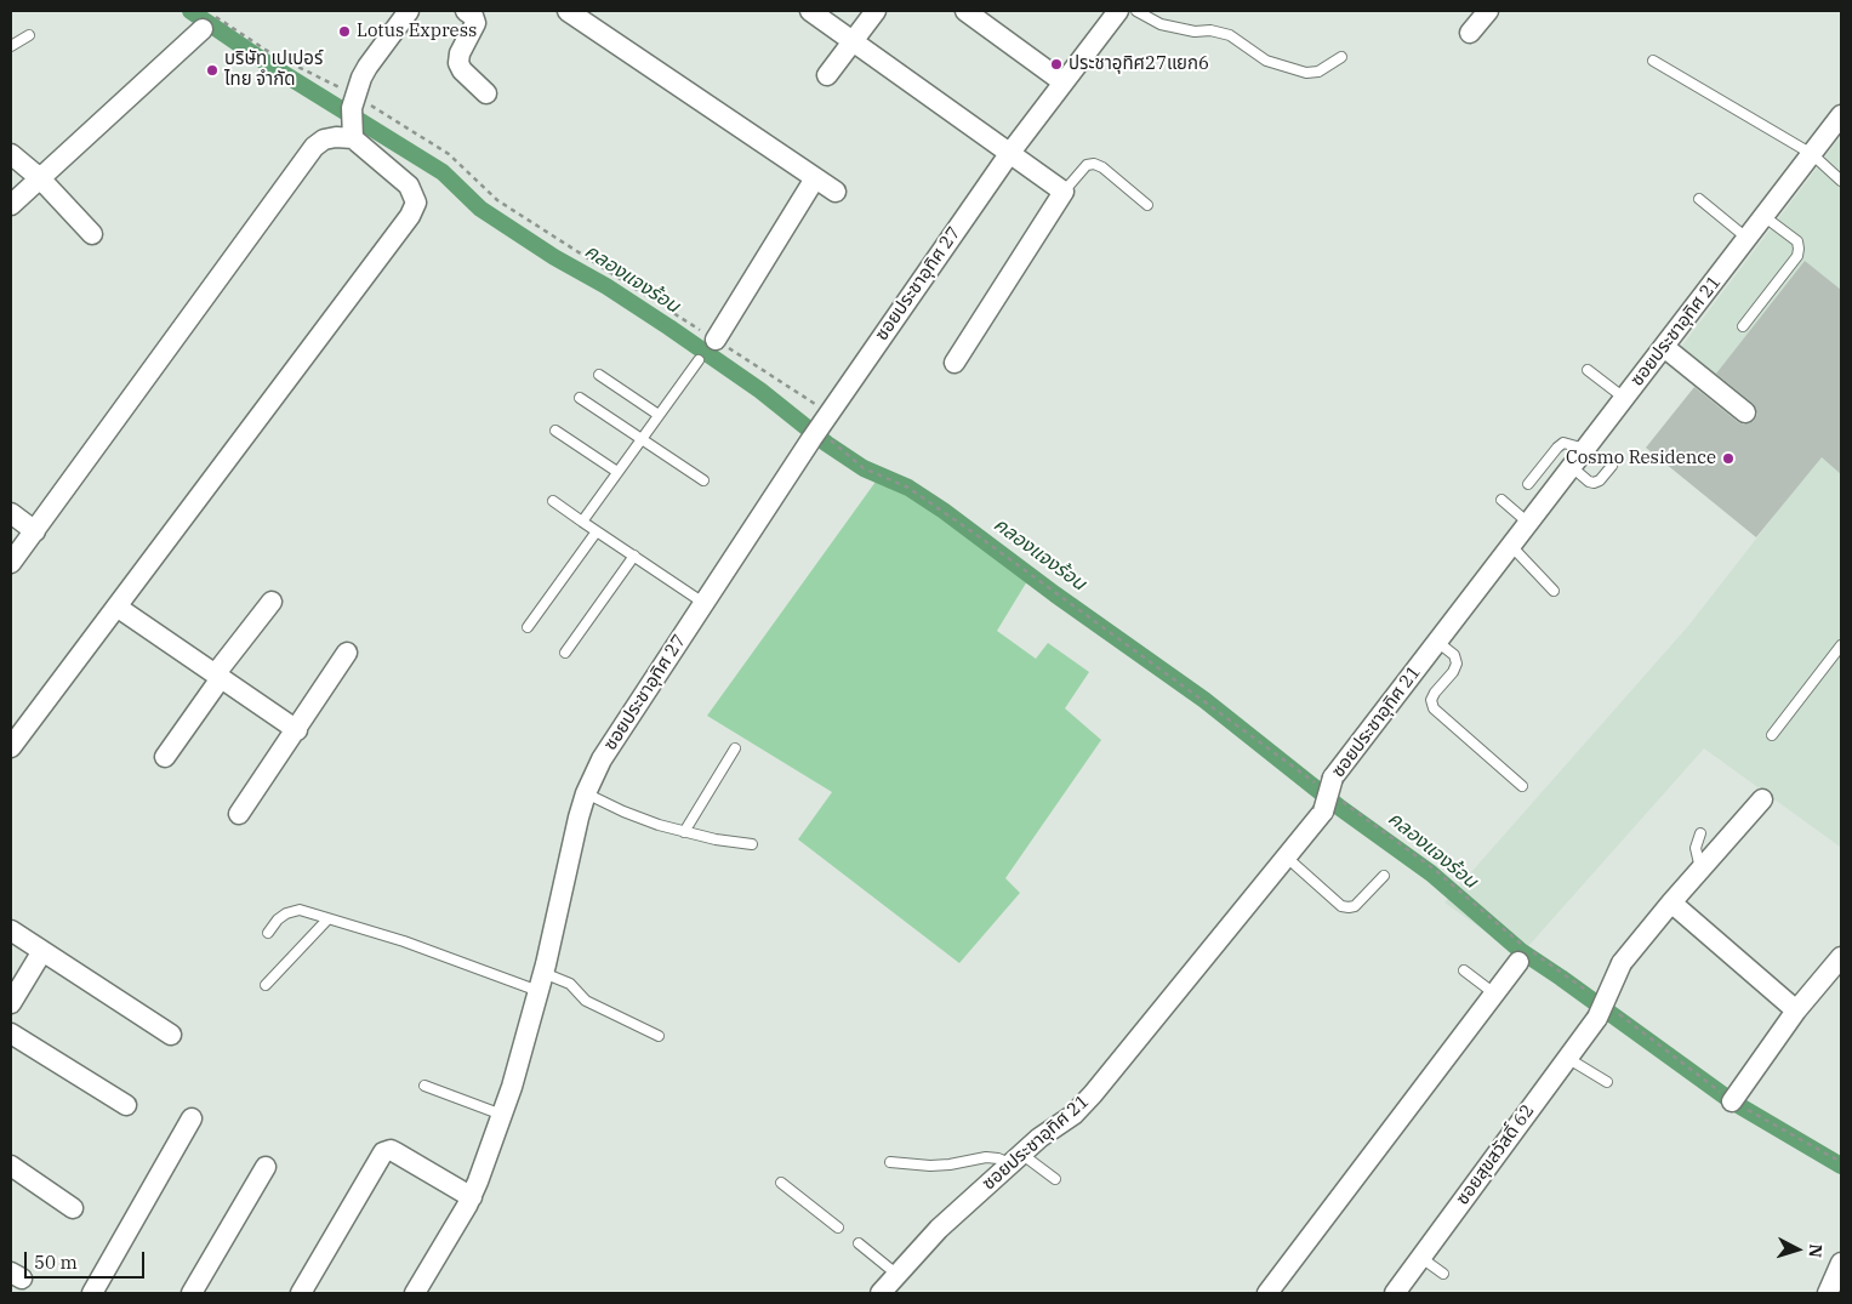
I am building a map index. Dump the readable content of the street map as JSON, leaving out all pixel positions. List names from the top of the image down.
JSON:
{
  "streets": {
    "street": ["ซอยประชาอุทิศ 27", "ซอยประชาอุทิศ 21", "ซอยสุขสวัสดิ์ 62"]
  },
  "water": ["คลองแจงร้อน"],
  "places": [
    "Lotus Express",
    "ประชาอุทิศ27แยก6",
    "บริษัท เปเปอร์ ไทย จำกัด",
    "Cosmo Residence"
  ],
  "scale_bar": "50 m",
  "north": "right"
}
